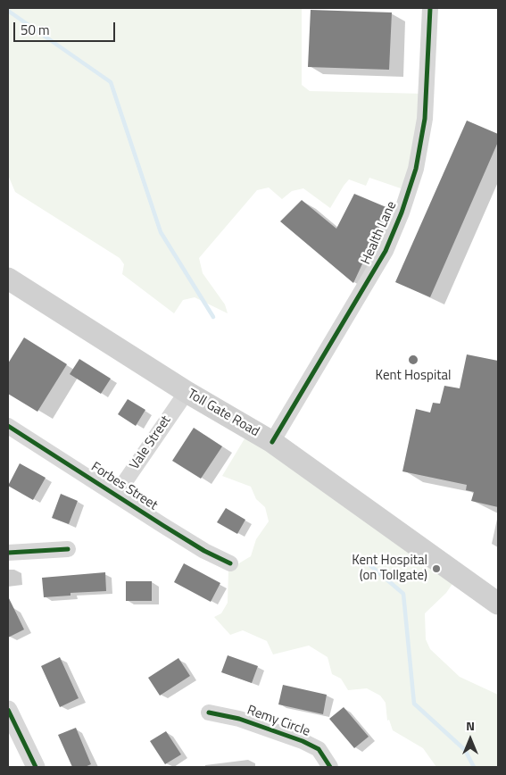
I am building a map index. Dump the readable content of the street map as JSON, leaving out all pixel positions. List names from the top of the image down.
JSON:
{
  "streets": {
    "main road": ["Toll Gate Road"],
    "street": [
      "Health Lane",
      "Vale Street",
      "Forbes Street",
      "Remy Circle"
    ]
  },
  "crossings": [
    ["Health Lane", "Toll Gate Road"],
    ["Toll Gate Road", "Vale Street"],
    ["Vale Street", "Forbes Street"]
  ],
  "places": ["Kent Hospital", "Kent Hospital (on Tollgate)"],
  "scale_bar": "50 m",
  "north": "top"
}
